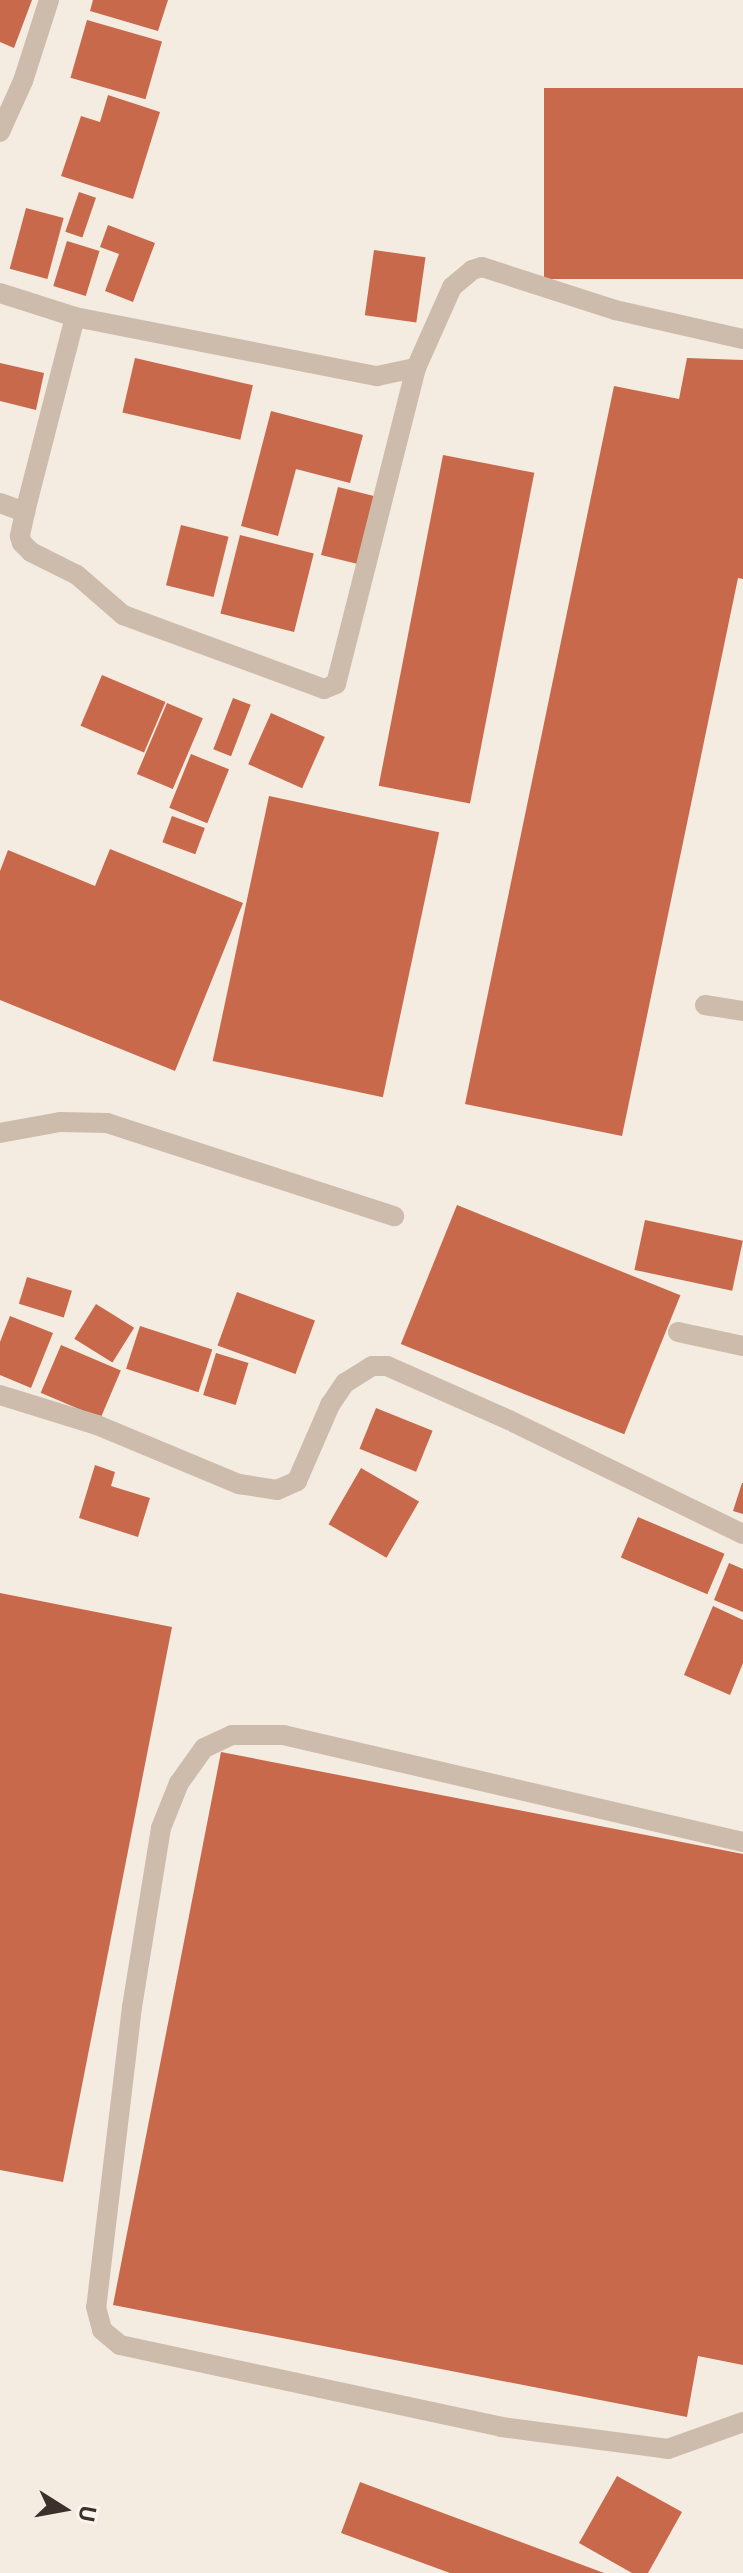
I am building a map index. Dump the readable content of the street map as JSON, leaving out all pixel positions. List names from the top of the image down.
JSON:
{
  "north": "right"
}
